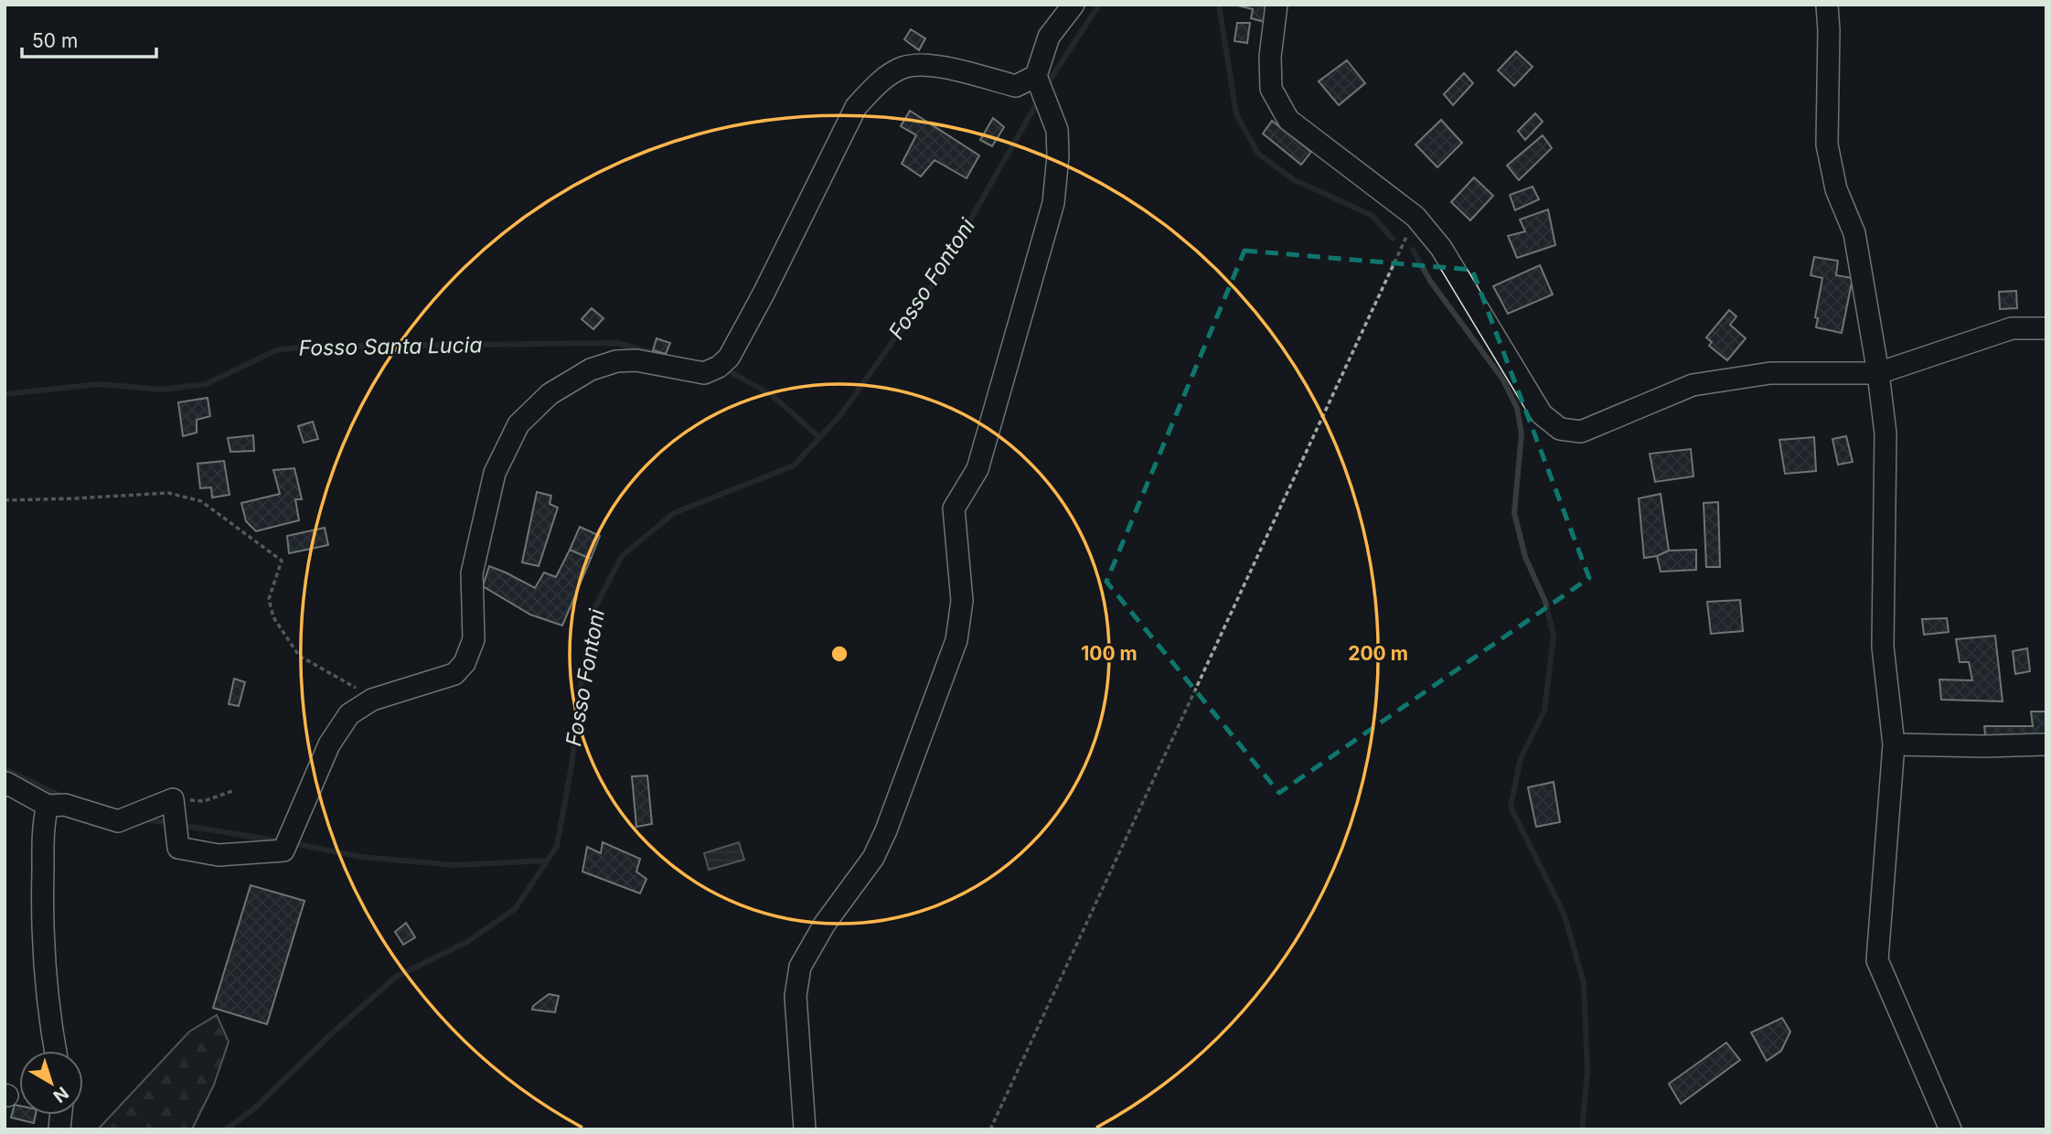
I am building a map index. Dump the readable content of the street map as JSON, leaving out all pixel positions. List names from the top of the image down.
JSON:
{
  "water": ["Fosso Fontoni", "Fosso Santa Lucia"],
  "scale_bar": "50 m",
  "north": "bottom right",
  "rings": ["100 m", "200 m"]
}
